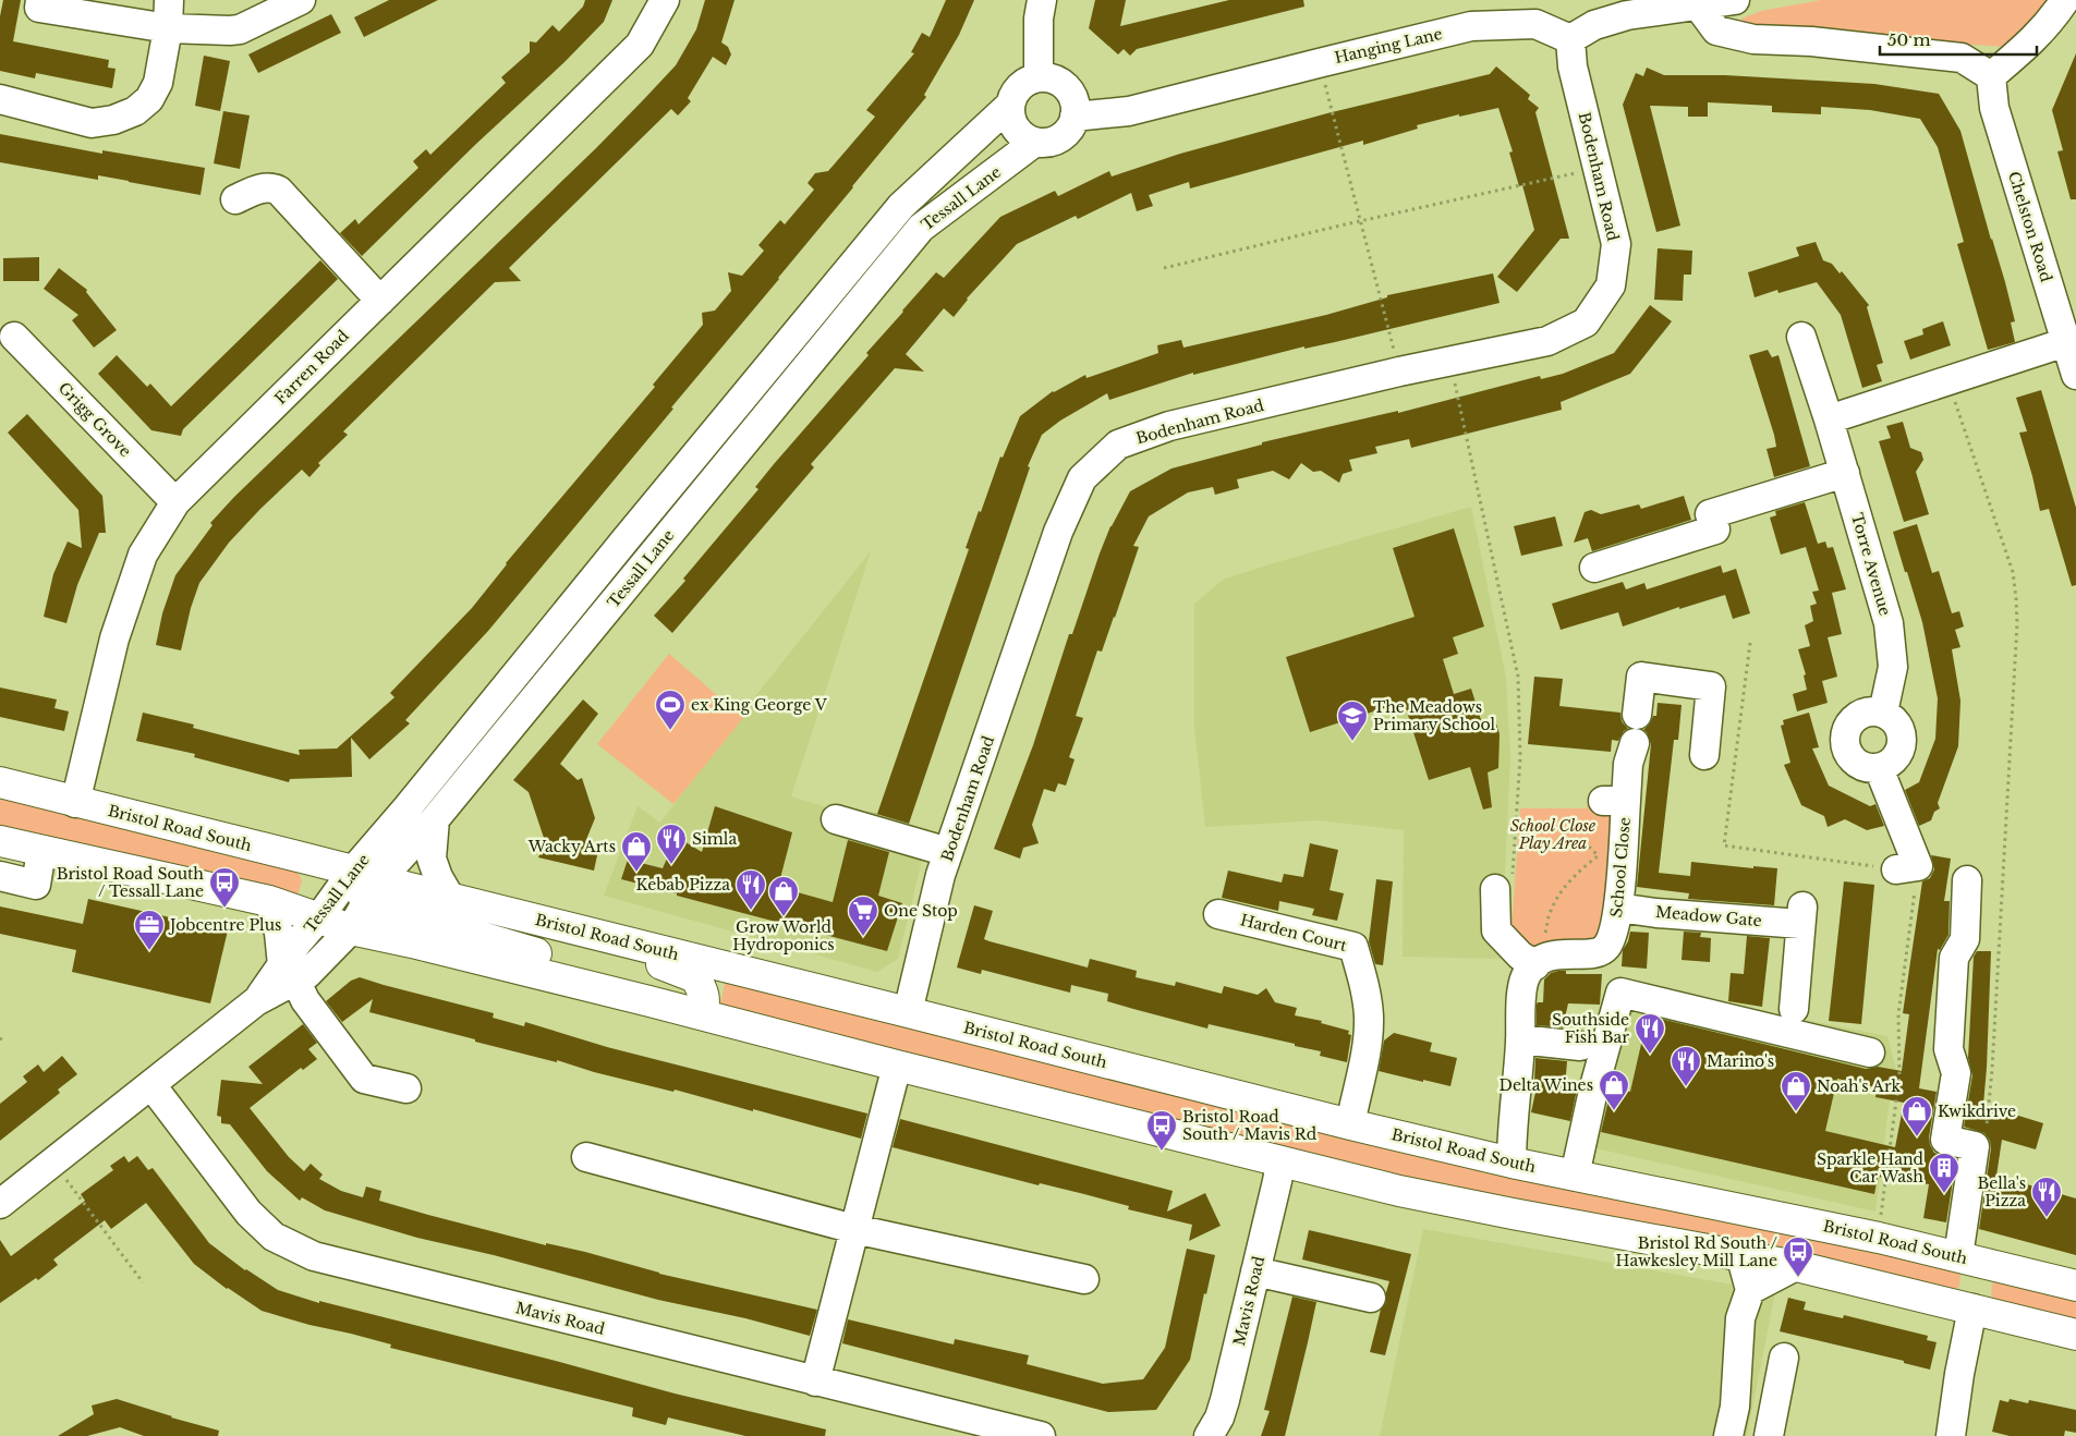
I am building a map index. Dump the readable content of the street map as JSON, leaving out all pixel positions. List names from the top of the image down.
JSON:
{
  "streets": {
    "highway": ["Bristol Road South"],
    "street": [
      "Hanging Lane",
      "Bodenham Road",
      "Tessall Lane",
      "Chelston Road",
      "Farren Road",
      "Grigg Grove",
      "Torre Avenue",
      "School Close",
      "Meadow Gate",
      "Harden Court",
      "Mavis Road"
    ]
  },
  "crossings": [
    ["Hanging Lane", "Bodenham Road"],
    ["Hanging Lane", "Tessall Lane"],
    ["Bodenham Road", "Bristol Road South"],
    ["Tessall Lane", "Bristol Road South"],
    ["Tessall Lane", "Mavis Road"],
    ["Farren Road", "Grigg Grove"],
    ["Farren Road", "Bristol Road South"],
    ["Bristol Road South", "Harden Court"],
    ["School Close", "Meadow Gate"]
  ],
  "parks": ["School Close Play Area"],
  "places": {
    "sports": ["ex King George V"],
    "school or university": ["The Meadows Primary School"],
    "restaurant": [
      "Simla",
      "Kebab Pizza",
      "Southside Fish Bar",
      "Marino's",
      "Bella's Pizza"
    ],
    "shop": [
      "Wacky Arts",
      "Grow World Hydroponics",
      "Delta Wines",
      "Noah's Ark",
      "Kwikdrive"
    ],
    "bus stop": ["Bristol Road South / Tessall Lane", "Bristol Road South / Mavis Rd", "Bristol Rd South / Hawkesley Mill Lane"],
    "supermarket": ["One Stop"],
    "office": ["Jobcentre Plus"],
    "building": ["Sparkle Hand Car Wash"]
  },
  "scale_bar": "50 m"
}
